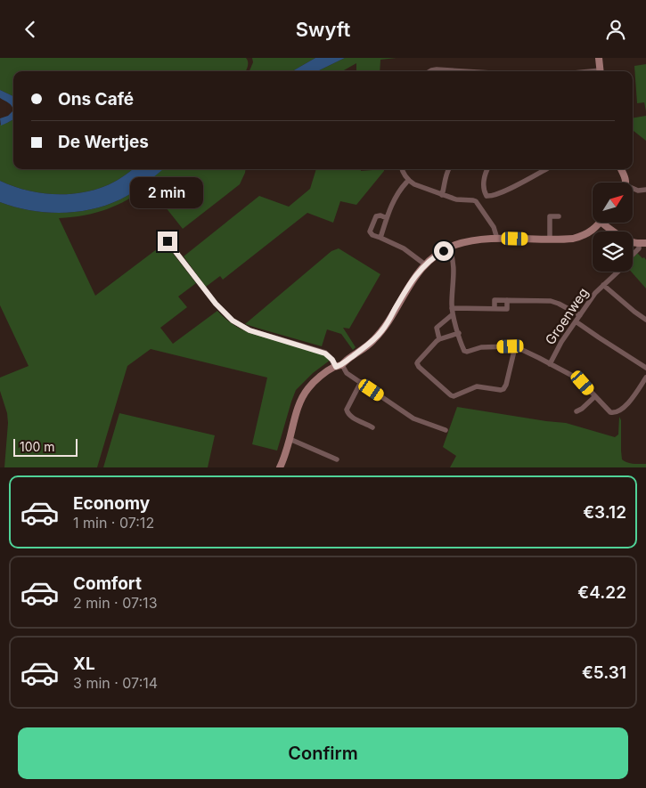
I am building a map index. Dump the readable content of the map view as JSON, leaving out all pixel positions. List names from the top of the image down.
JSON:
{
  "streets": {
    "street": ["Groenweg"]
  },
  "scale_bar": "100 m",
  "north": "top right",
  "page": {
    "header": "Swyft",
    "banner": ["Ons Café", "De Wertjes"],
    "bubble": "2 min",
    "scale": "100 m",
    "list": [
      {
        "name": "Economy",
        "note": "1 min · 07:12",
        "value": "€3.12"
      },
      {
        "name": "Comfort",
        "note": "2 min · 07:13",
        "value": "€4.22"
      },
      {
        "name": "XL",
        "note": "3 min · 07:14",
        "value": "€5.31"
      }
    ],
    "buttons": "Confirm"
  }
}
